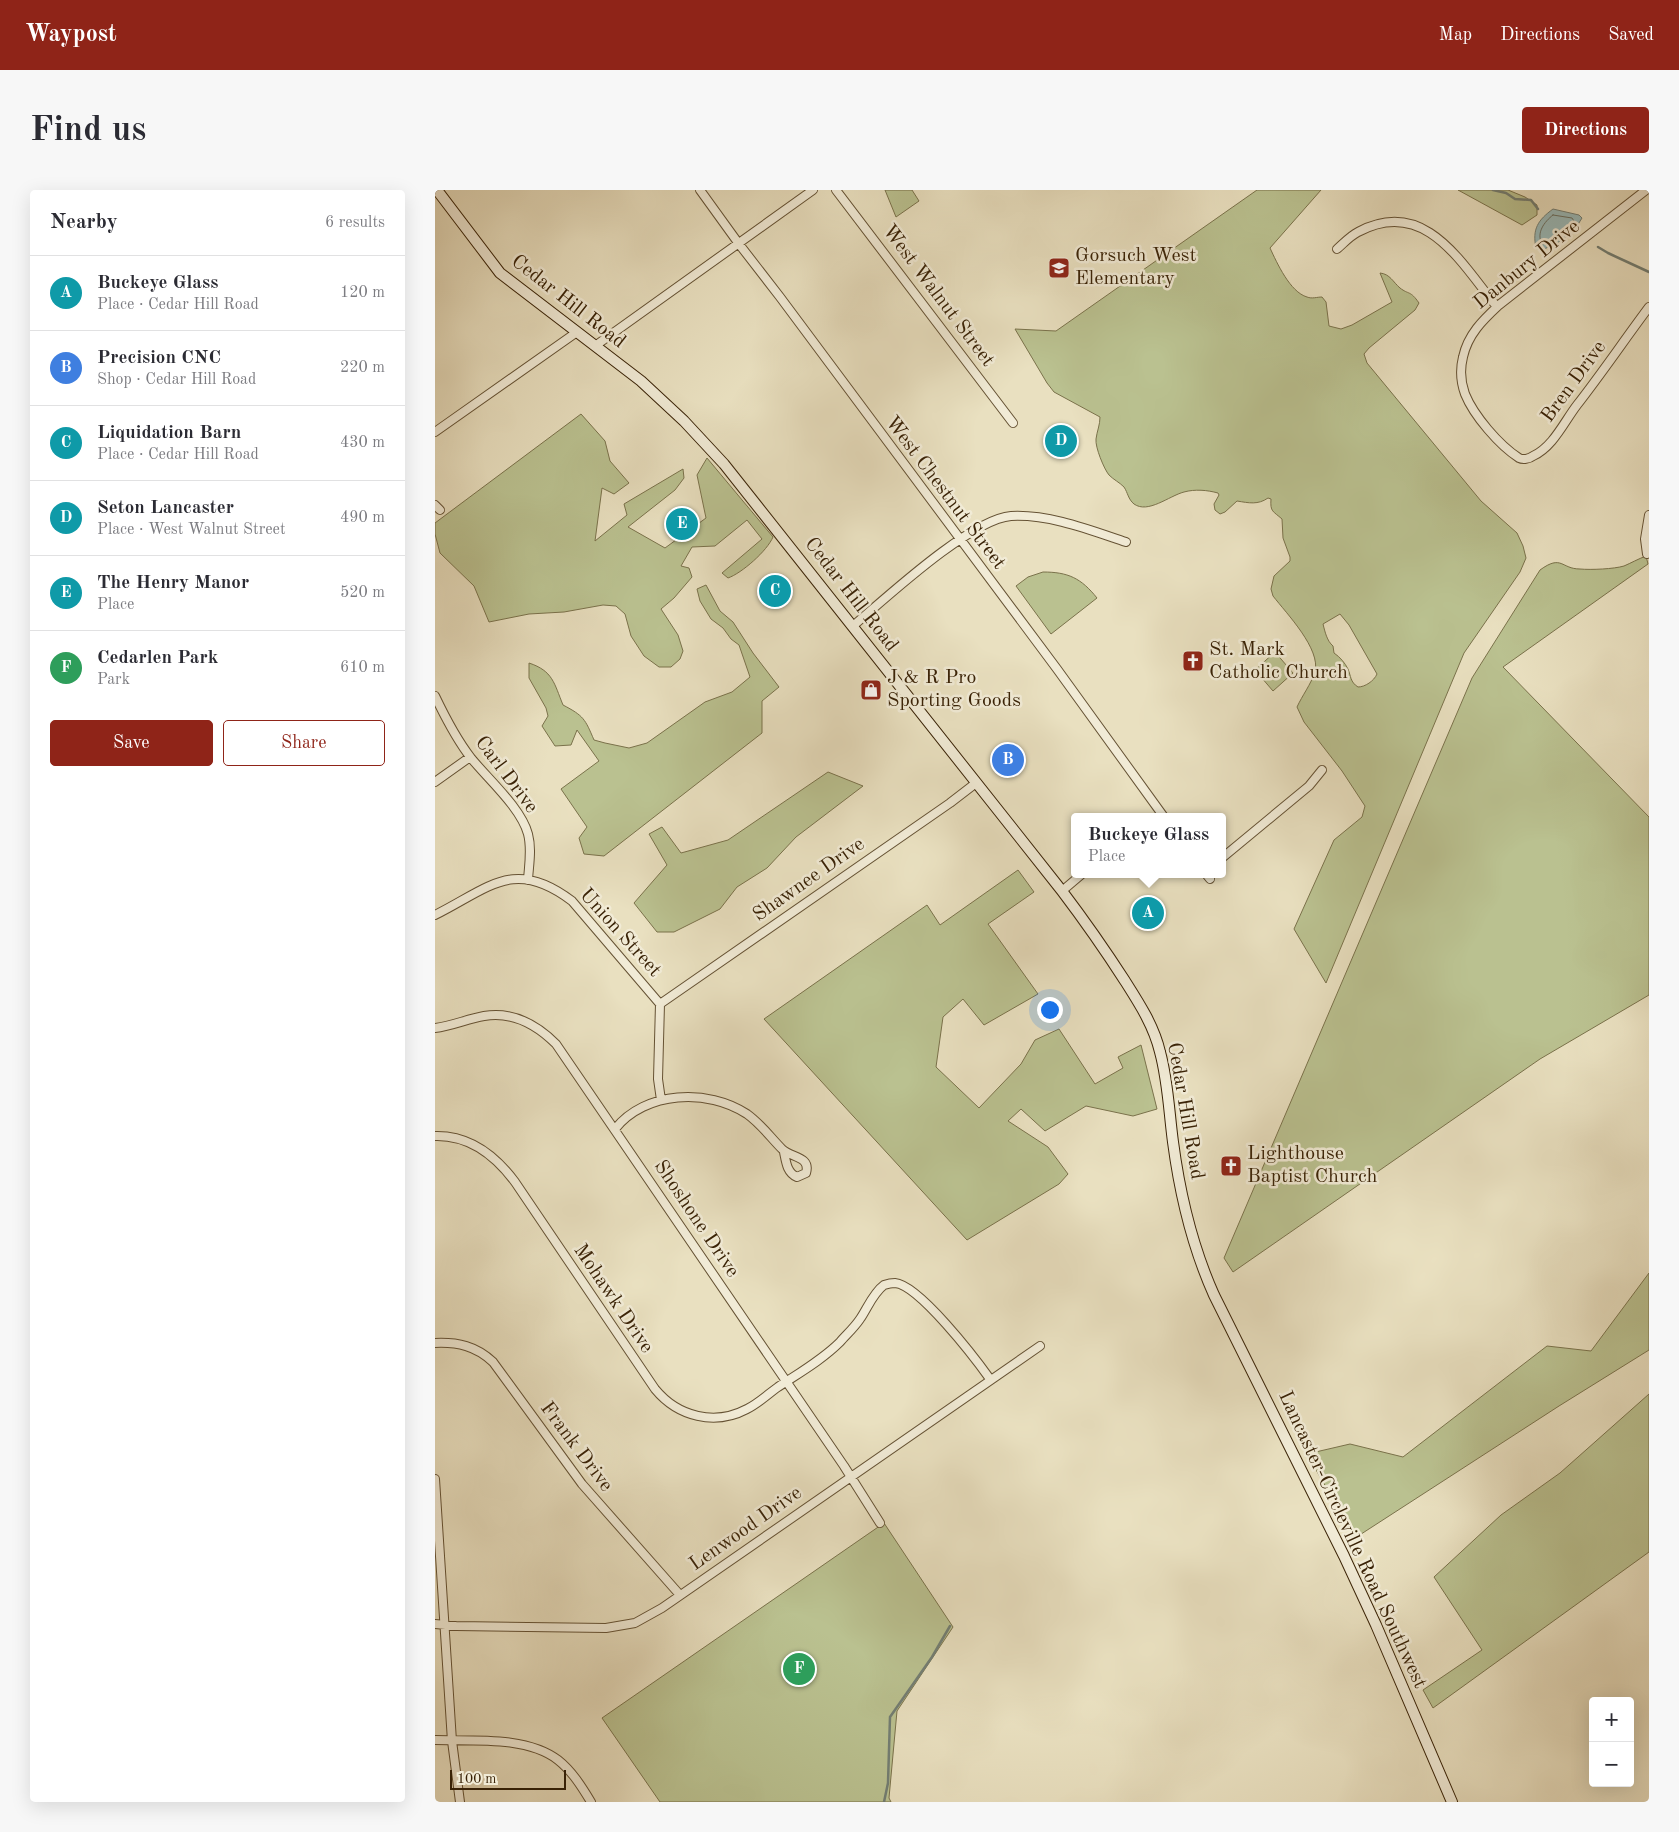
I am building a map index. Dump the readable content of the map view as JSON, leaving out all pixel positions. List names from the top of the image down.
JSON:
{
  "streets": {
    "main road": ["Cedar Hill Road", "Lancaster-Circleville Road Southwest"],
    "street": [
      "Danbury Drive",
      "West Walnut Street",
      "Bren Drive",
      "West Chestnut Street",
      "Carl Drive",
      "Shawnee Drive",
      "Union Street",
      "Shoshone Drive",
      "Mohawk Drive",
      "Frank Drive",
      "Lenwood Drive"
    ]
  },
  "crossings": [
    ["Danbury Drive", "Bren Drive"],
    ["Cedar Hill Road", "Shawnee Drive"],
    ["Cedar Hill Road", "Lancaster-Circleville Road Southwest"],
    ["Carl Drive", "Union Street"],
    ["Shawnee Drive", "Union Street"],
    ["Shoshone Drive", "Mohawk Drive"],
    ["Shoshone Drive", "Lenwood Drive"],
    ["Mohawk Drive", "Lenwood Drive"],
    ["Frank Drive", "Lenwood Drive"]
  ],
  "places": {
    "school or university": ["Gorsuch West Elementary"],
    "church": ["St. Mark Catholic Church", "Lighthouse Baptist Church"],
    "shop": ["J & R Pro Sporting Goods"]
  },
  "scale_bar": "100 m",
  "page": {
    "header": "Waypost",
    "nav": ["Map", "Directions", "Saved"],
    "buttons": [
      "Directions",
      ["Save", "Share"]
    ],
    "title": "Find us",
    "heading": ["Nearby", "6 results"],
    "list": [
      {
        "mark": "A",
        "name": "Buckeye Glass",
        "note": "Place · Cedar Hill Road",
        "value": "120 m"
      },
      {
        "mark": "B",
        "name": "Precision CNC",
        "note": "Shop · Cedar Hill Road",
        "value": "220 m"
      },
      {
        "mark": "C",
        "name": "Liquidation Barn",
        "note": "Place · Cedar Hill Road",
        "value": "430 m"
      },
      {
        "mark": "D",
        "name": "Seton Lancaster",
        "note": "Place · West Walnut Street",
        "value": "490 m"
      },
      {
        "mark": "E",
        "name": "The Henry Manor",
        "note": "Place",
        "value": "520 m"
      },
      {
        "mark": "F",
        "name": "Cedarlen Park",
        "note": "Park",
        "value": "610 m"
      }
    ],
    "pins": [
      "D",
      "E",
      "C",
      "B",
      "A",
      "F"
    ],
    "popup": ["Buckeye Glass", "Place"],
    "map_buttons": ["+", "−"],
    "scale": "100 m"
  }
}
